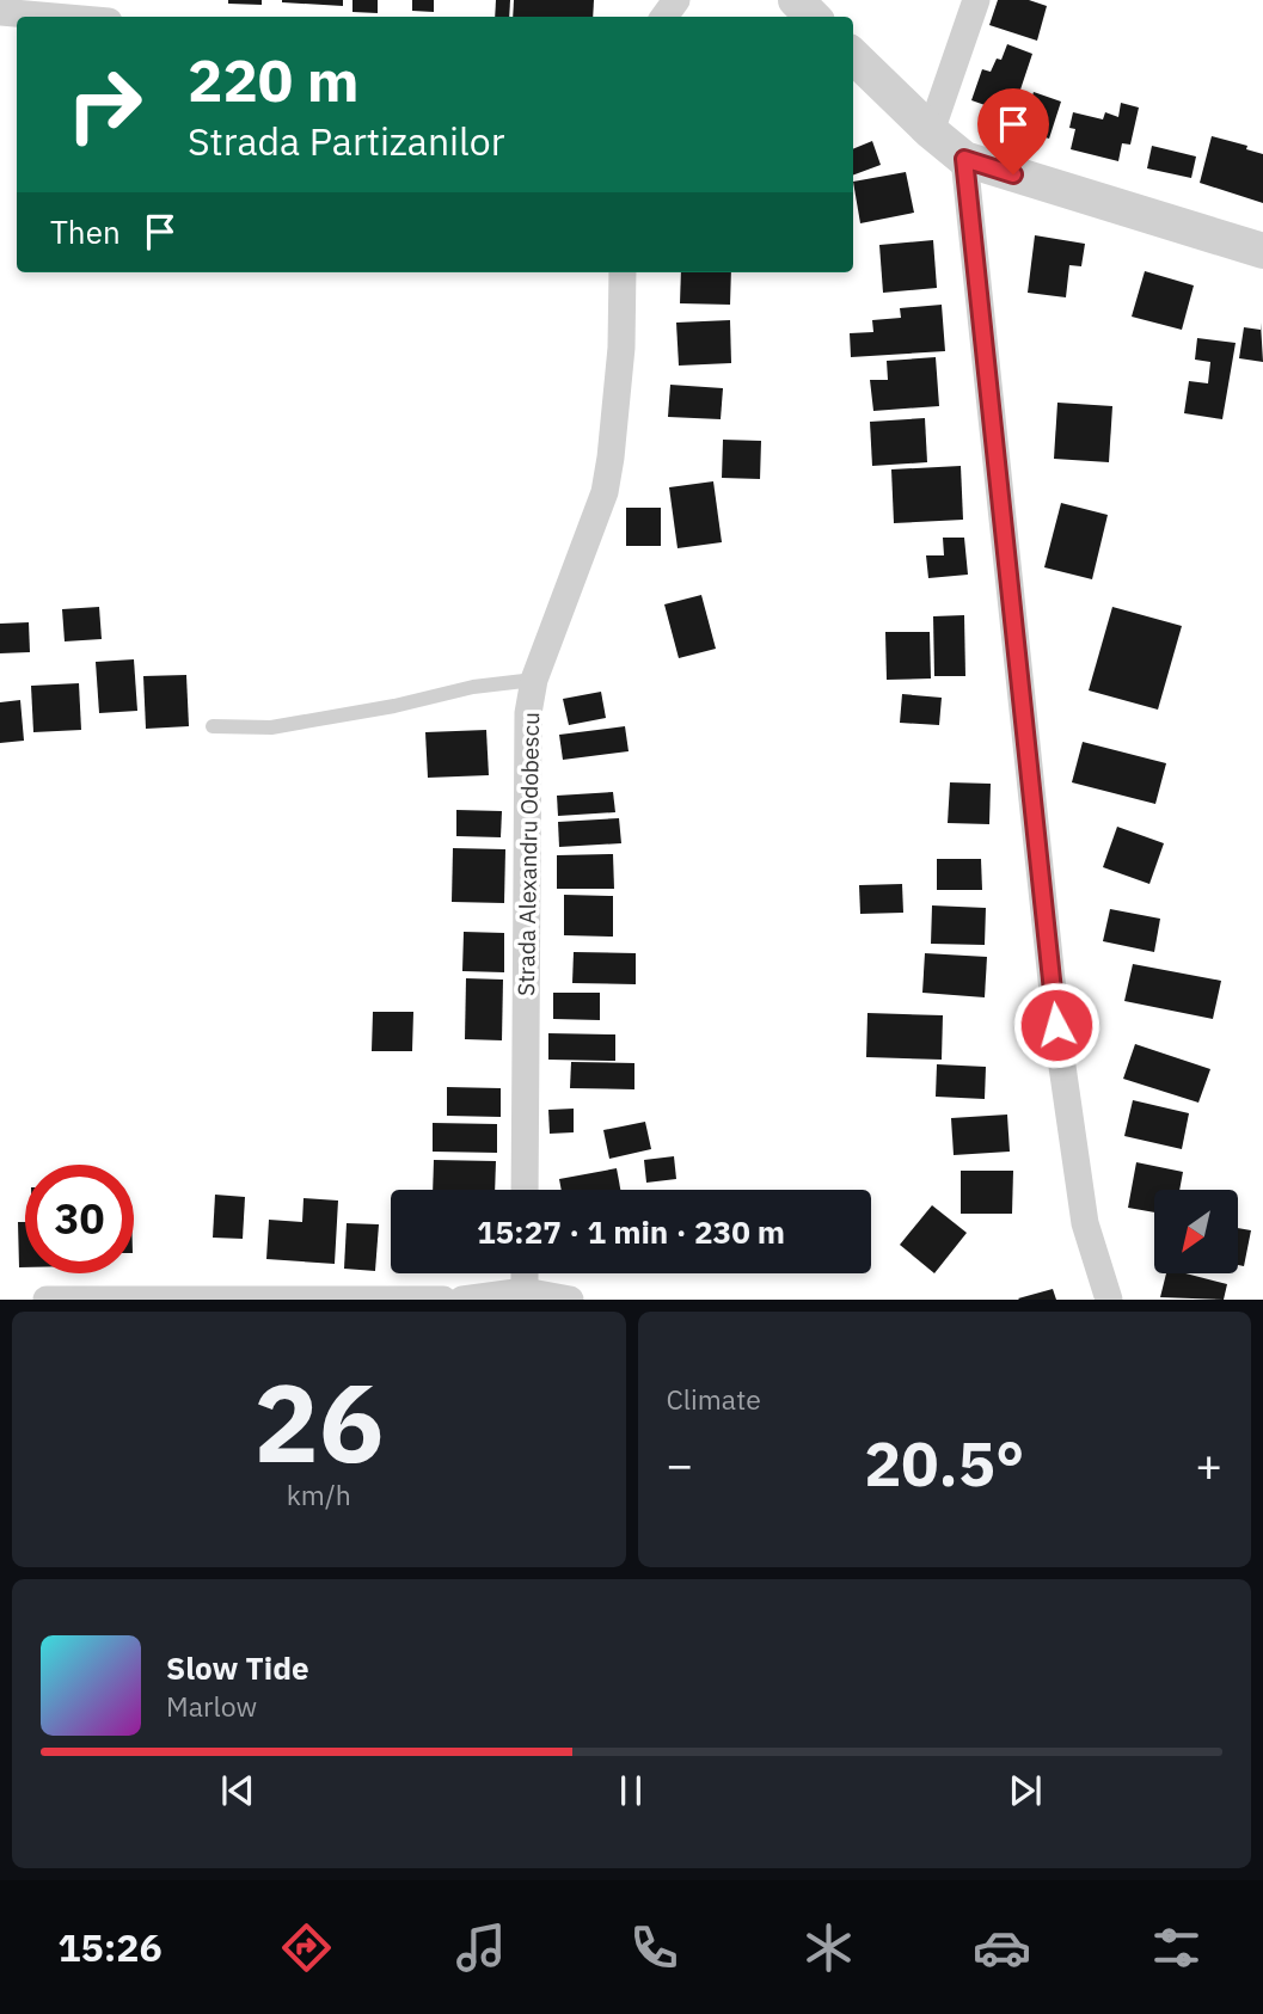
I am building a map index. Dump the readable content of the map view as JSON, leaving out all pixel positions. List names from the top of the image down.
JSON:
{
  "streets": {
    "street": ["Strada Alexandru Odobescu"]
  },
  "north": "bottom left",
  "page": {
    "turn": ["220 m", "Strada Partizanilor"],
    "then": "Then",
    "limit": "30",
    "trip": "15:27 · 1 min · 230 m",
    "tile": [
      ["26", "km/h"],
      "Climate"
    ],
    "heat": ["−", "20.5°", "+"],
    "song": ["Slow Tide", "Marlow"],
    "tabs": "15:26"
  }
}
